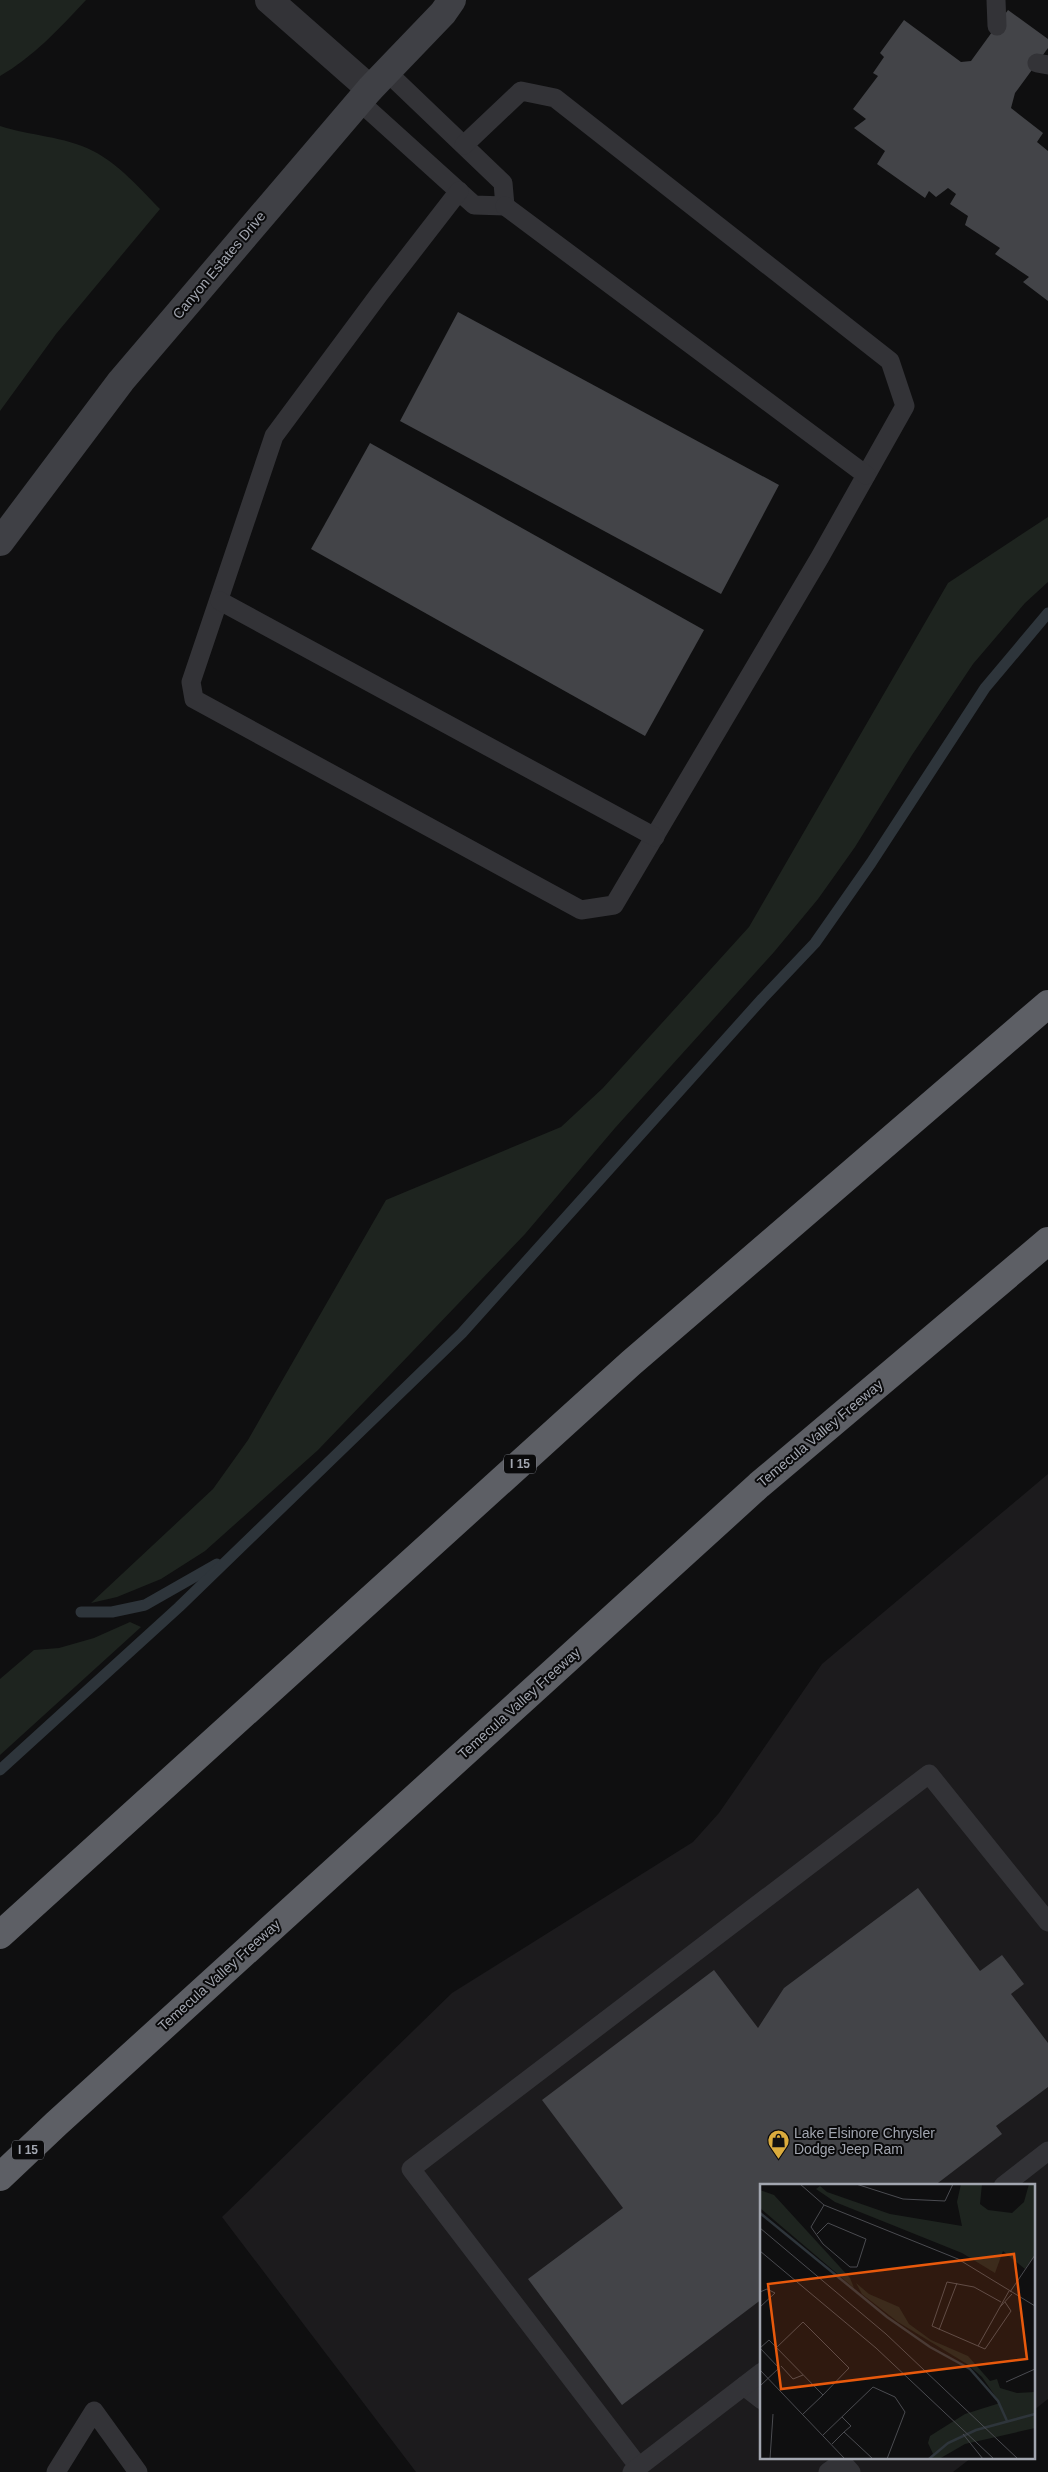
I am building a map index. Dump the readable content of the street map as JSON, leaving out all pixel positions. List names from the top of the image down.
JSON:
{
  "streets": {
    "highway": ["Temecula Valley Freeway", "I 15"],
    "street": ["Canyon Estates Drive"]
  },
  "places": {
    "shop": ["Lake Elsinore Chrysler Dodge Jeep Ram"]
  }
}
